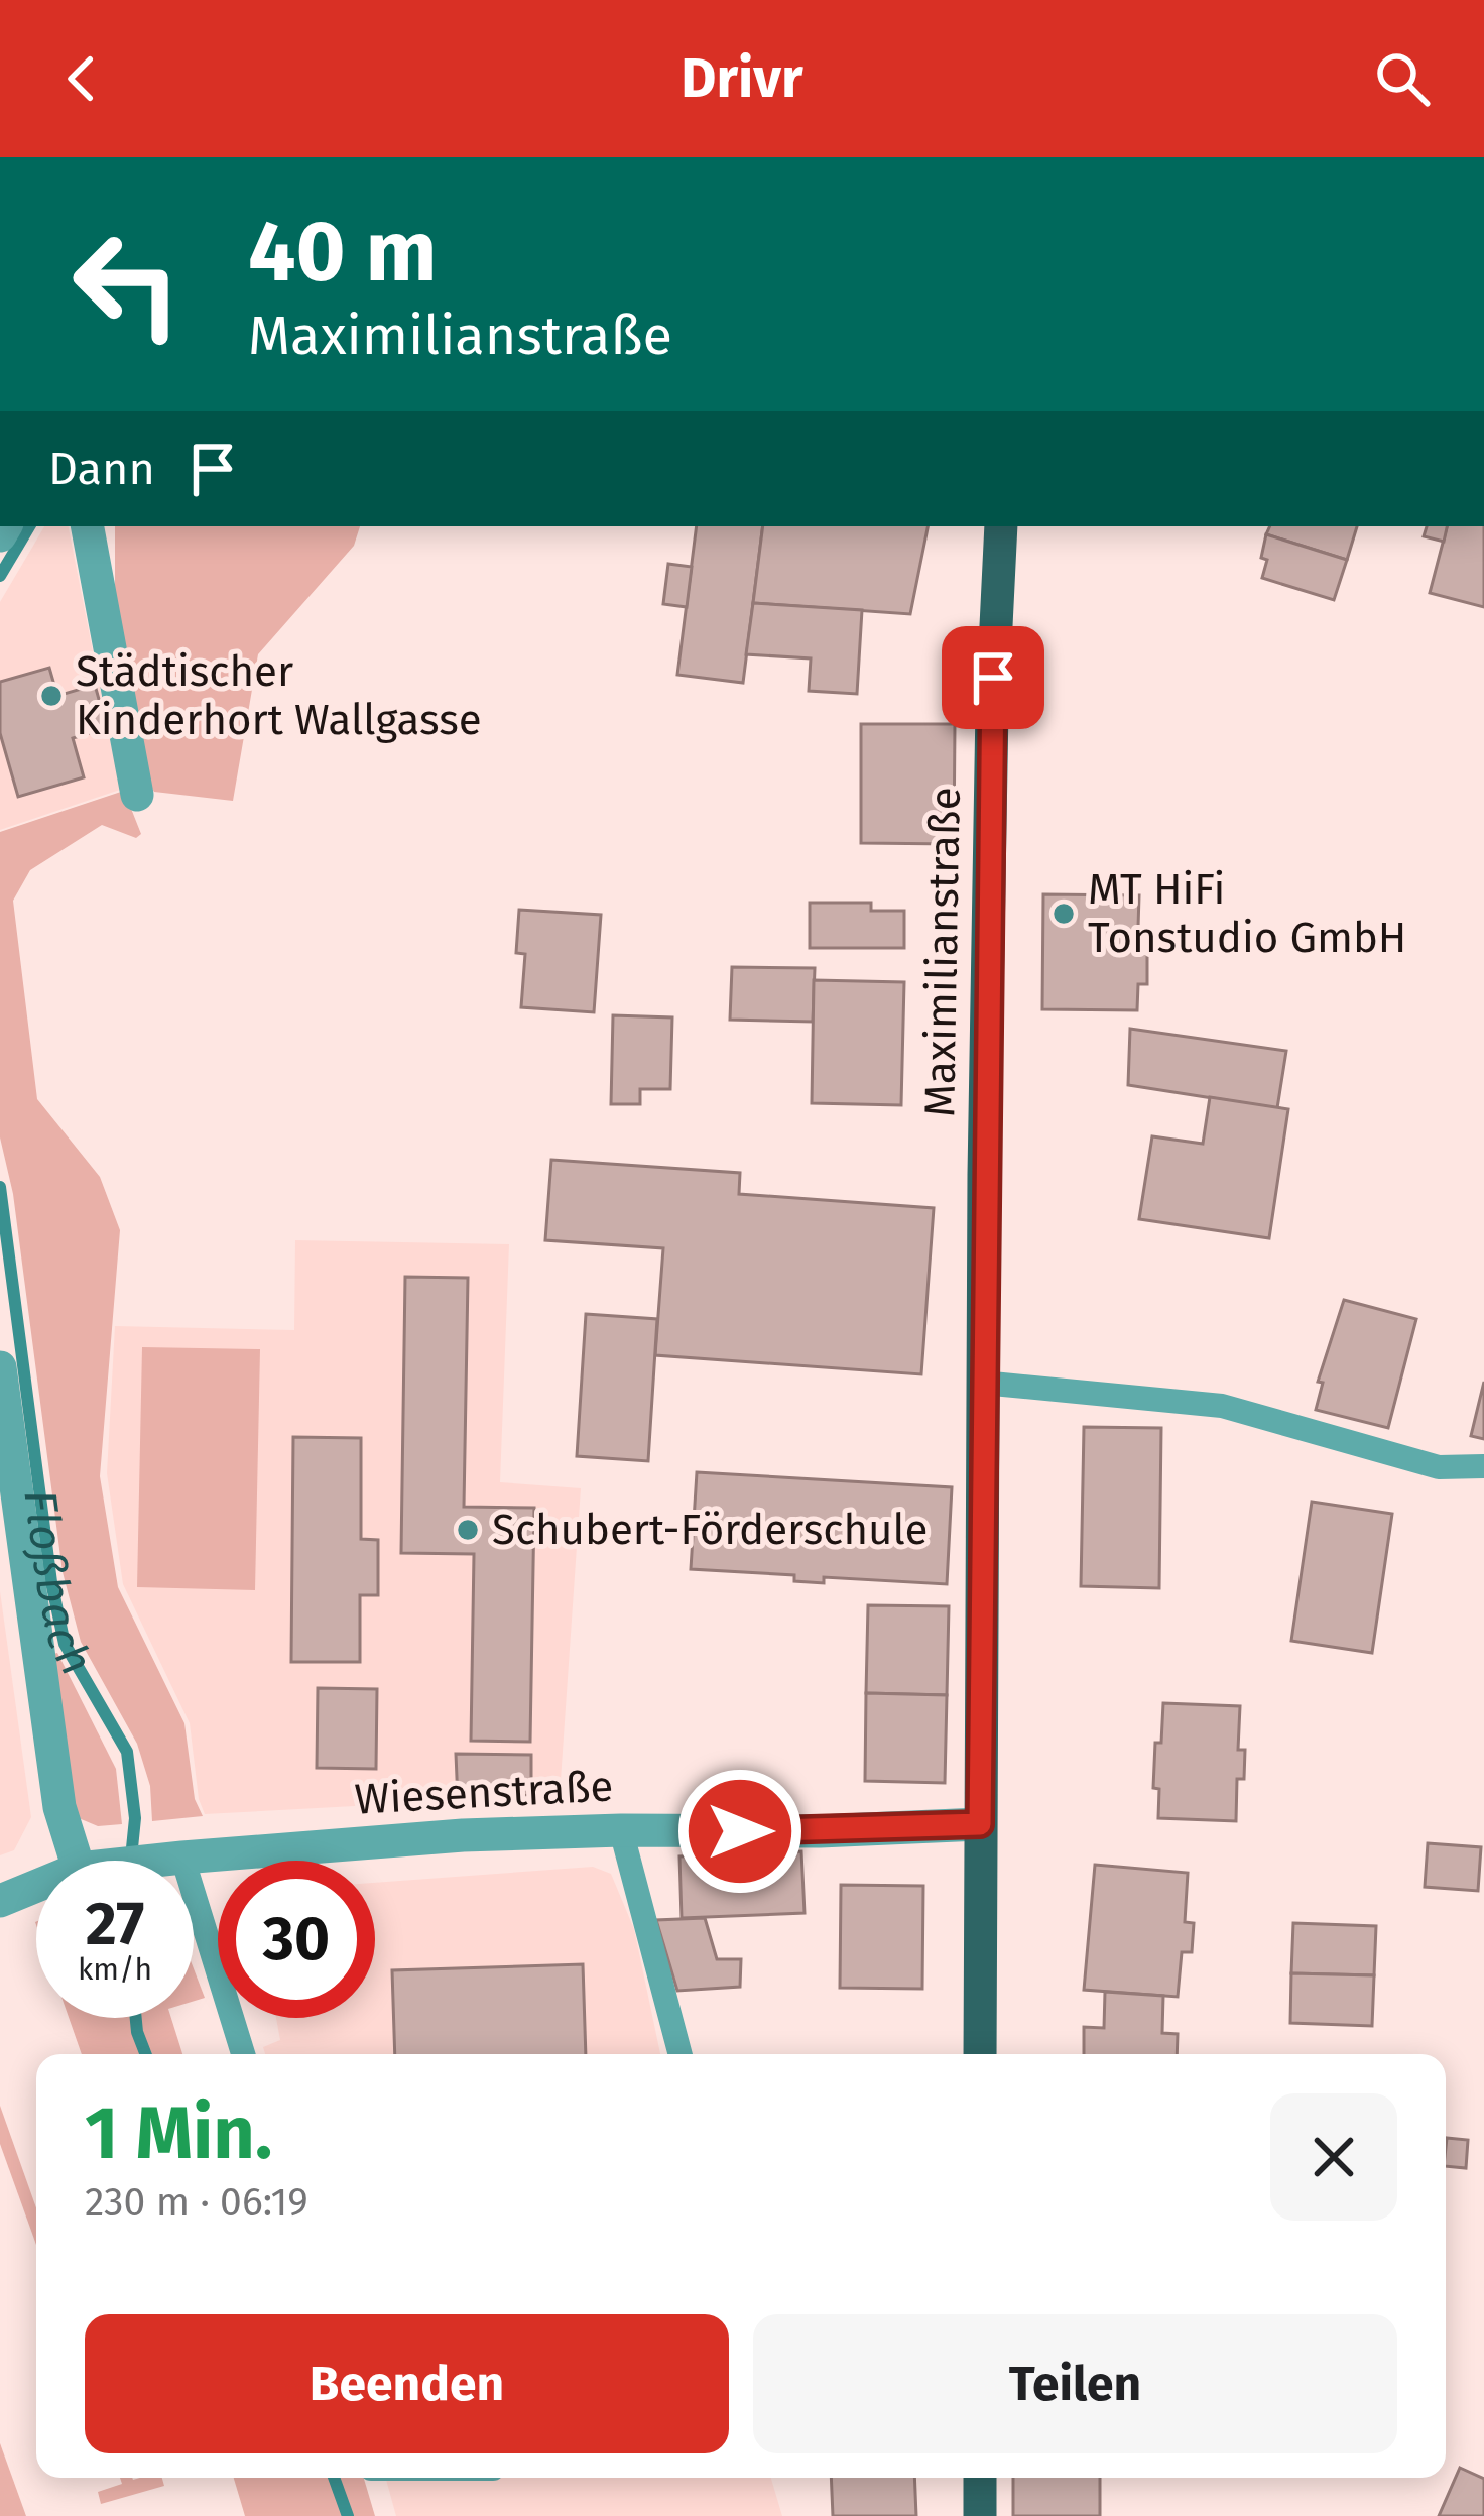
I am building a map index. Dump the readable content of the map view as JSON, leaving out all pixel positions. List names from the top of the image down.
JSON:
{
  "streets": {
    "main road": ["Maximilianstraße"],
    "street": ["Wiesenstraße"]
  },
  "crossings": [
    ["Maximilianstraße", "Wiesenstraße"]
  ],
  "water": ["Floßbach"],
  "places": ["Städtischer Kinderhort Wallgasse", "MT HiFi Tonstudio GmbH", "Schubert-Förderschule"],
  "page": {
    "header": "Drivr",
    "turn": ["40 m", "Maximilianstraße"],
    "then": "Dann",
    "speed": "27 km/h",
    "limit": "30",
    "heading": ["1 Min.", "230 m · 06:19"],
    "buttons": ["Beenden", "Teilen"]
  }
}
